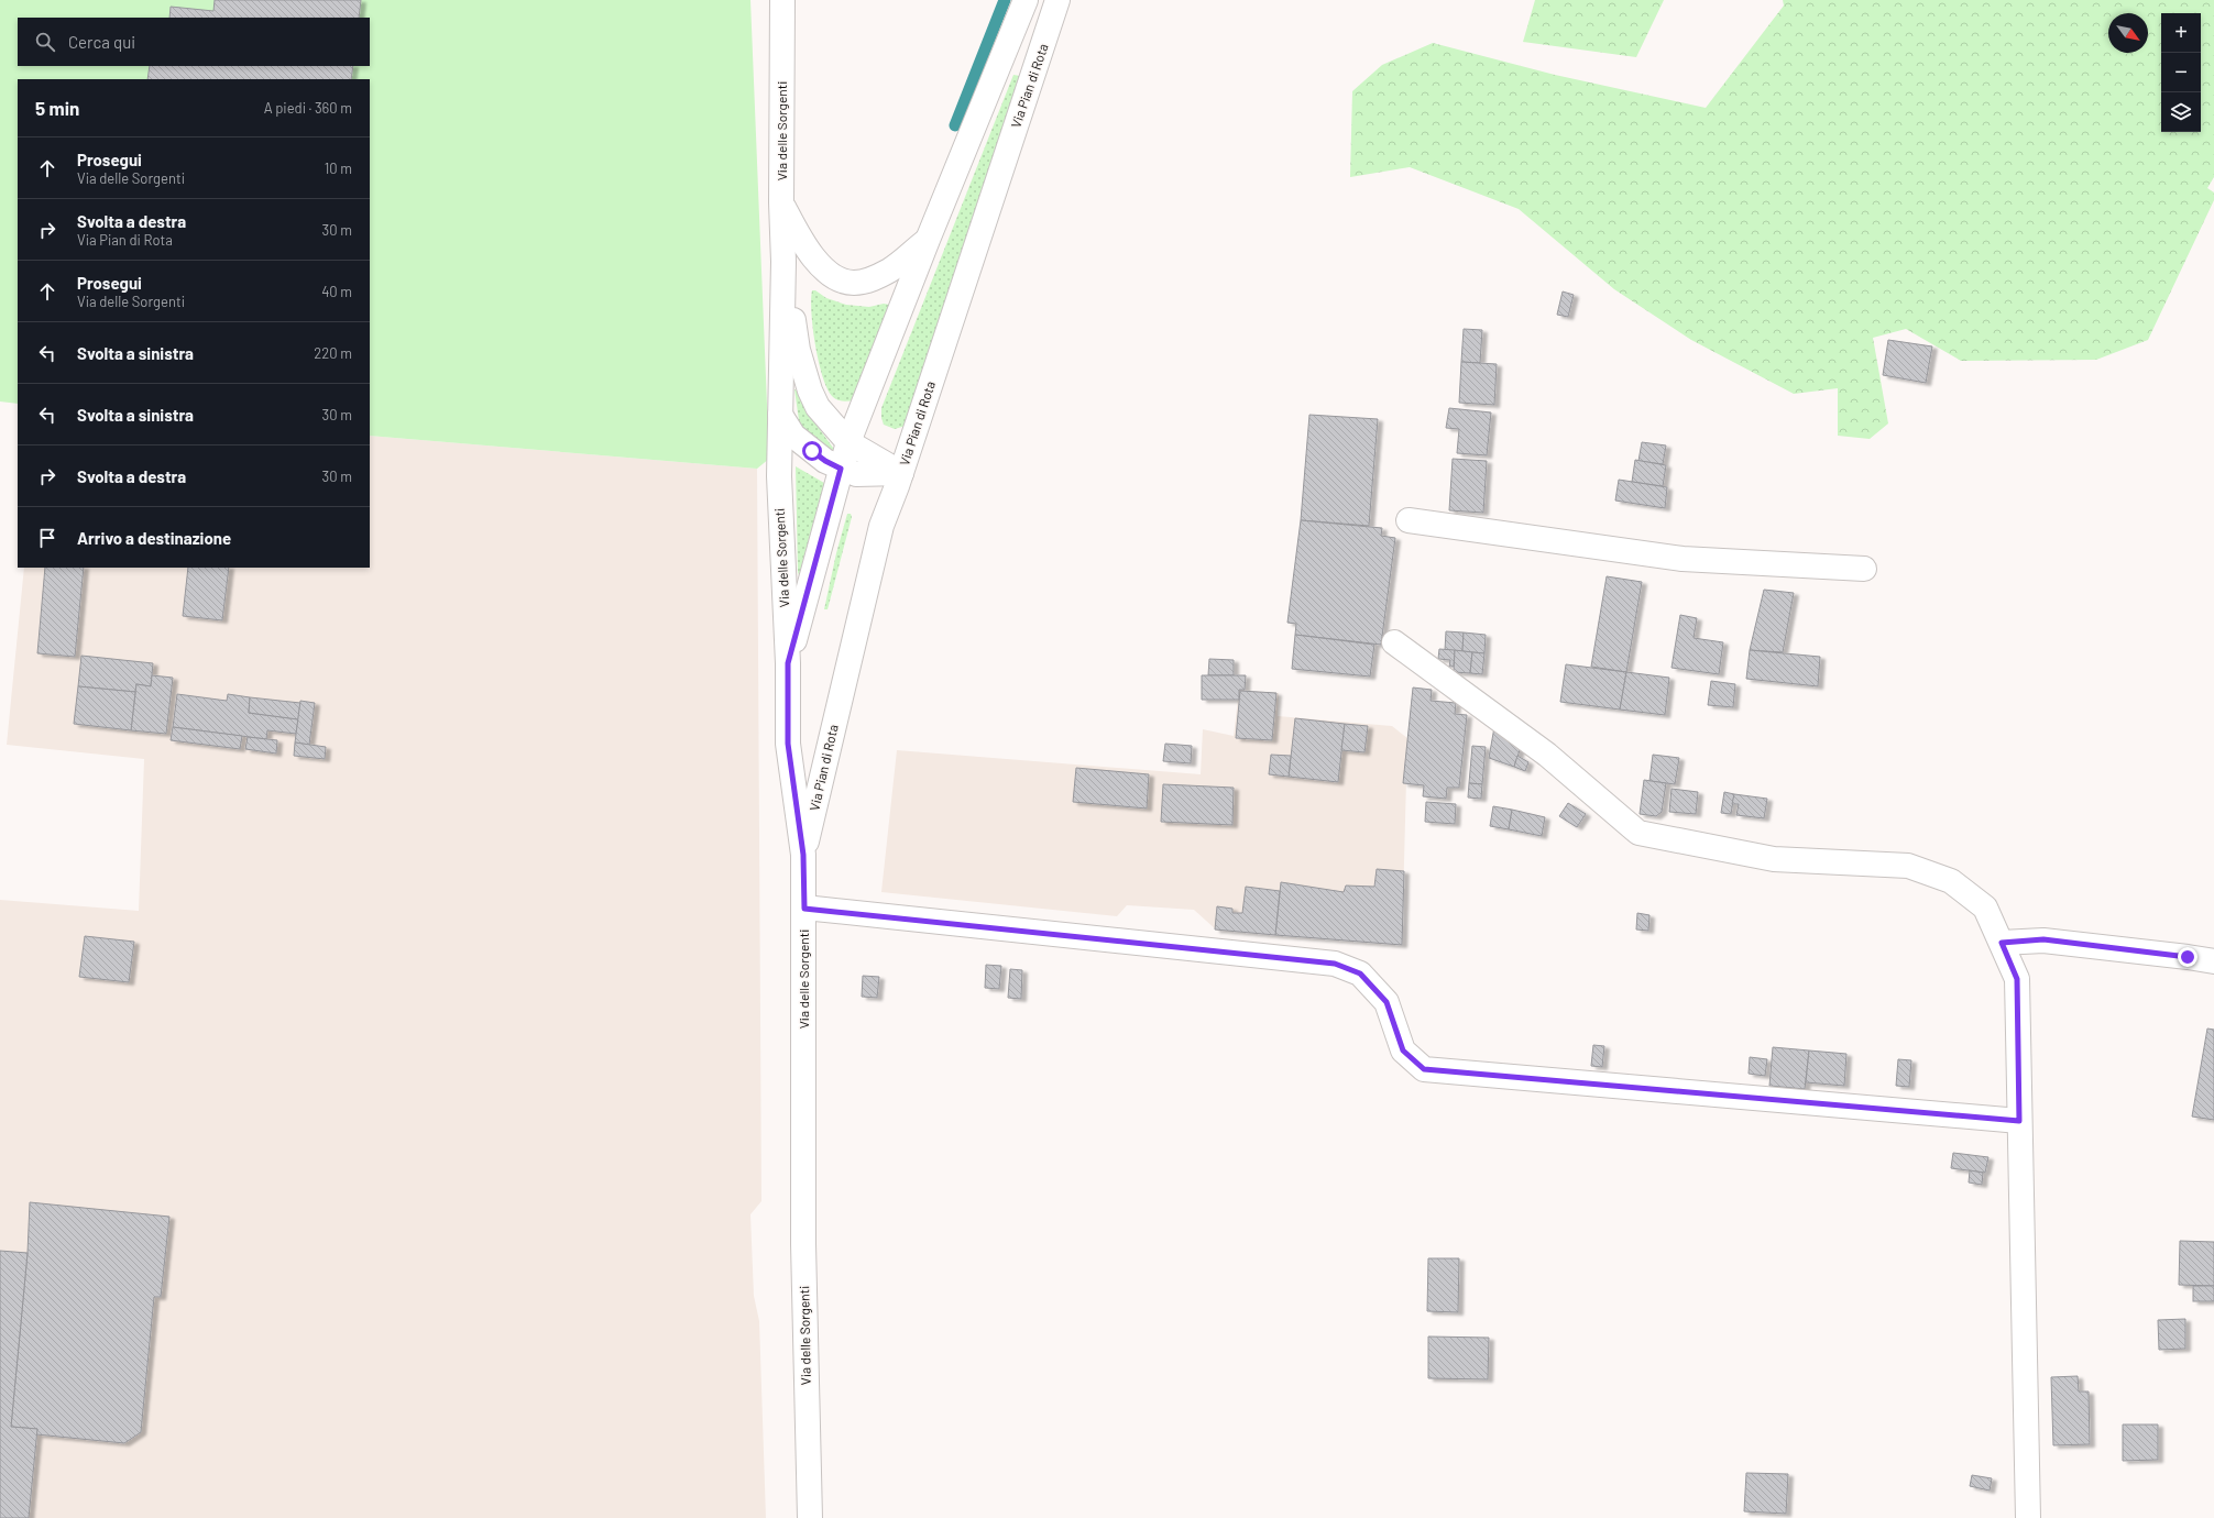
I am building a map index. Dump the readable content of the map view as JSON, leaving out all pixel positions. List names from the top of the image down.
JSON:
{
  "streets": {
    "main road": ["Via Pian di Rota", "Via delle Sorgenti"]
  },
  "crossings": [
    ["Via Pian di Rota", "Via delle Sorgenti"]
  ],
  "north": "bottom right",
  "page": {
    "map_buttons": ["+", "−"],
    "search": "Cerca qui",
    "heading": ["5 min", "A piedi · 360 m"],
    "list": [
      ["Prosegui", "Via delle Sorgenti", "10 m"],
      ["Svolta a destra", "Via Pian di Rota", "30 m"],
      ["Prosegui", "Via delle Sorgenti", "40 m"],
      ["Svolta a sinistra", "220 m"],
      ["Svolta a sinistra", "30 m"],
      ["Svolta a destra", "30 m"],
      "Arrivo a destinazione"
    ]
  }
}
